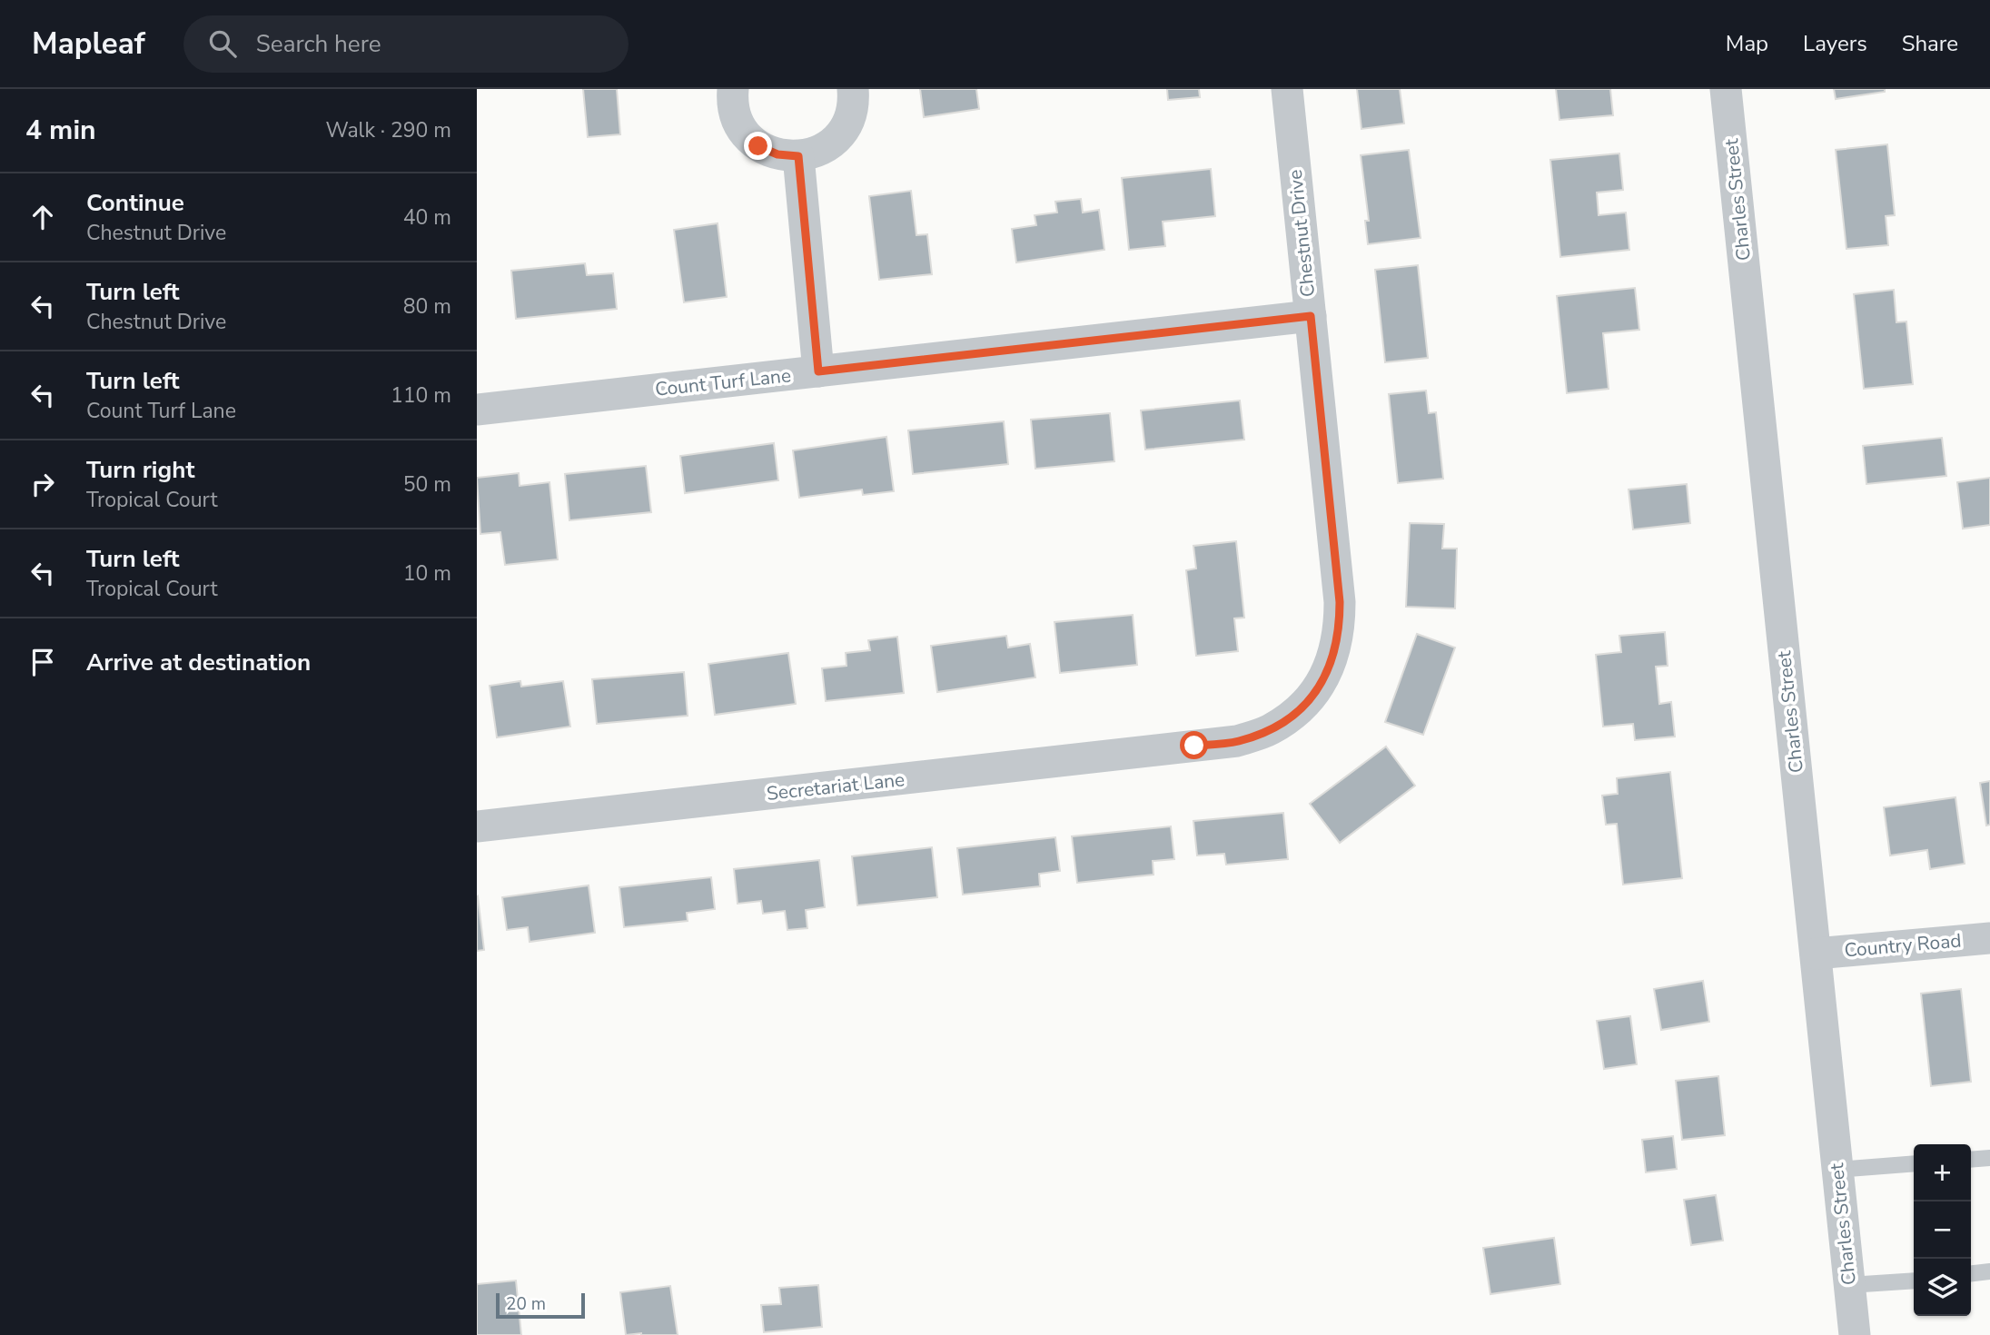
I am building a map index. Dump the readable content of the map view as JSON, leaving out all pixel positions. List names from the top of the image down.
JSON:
{
  "streets": {
    "street": [
      "Charles Street",
      "Chestnut Drive",
      "Count Turf Lane",
      "Secretariat Lane",
      "Country Road"
    ]
  },
  "crossings": [
    ["Charles Street", "Country Road"],
    ["Chestnut Drive", "Count Turf Lane"],
    ["Chestnut Drive", "Secretariat Lane"]
  ],
  "scale_bar": "20 m",
  "page": {
    "header": "Mapleaf",
    "search": "Search here",
    "nav": ["Map", "Layers", "Share"],
    "heading": ["4 min", "Walk · 290 m"],
    "list": [
      ["Continue", "Chestnut Drive", "40 m"],
      ["Turn left", "Chestnut Drive", "80 m"],
      ["Turn left", "Count Turf Lane", "110 m"],
      ["Turn right", "Tropical Court", "50 m"],
      ["Turn left", "Tropical Court", "10 m"],
      "Arrive at destination"
    ],
    "map_buttons": ["+", "−"],
    "scale": "20 m"
  }
}
